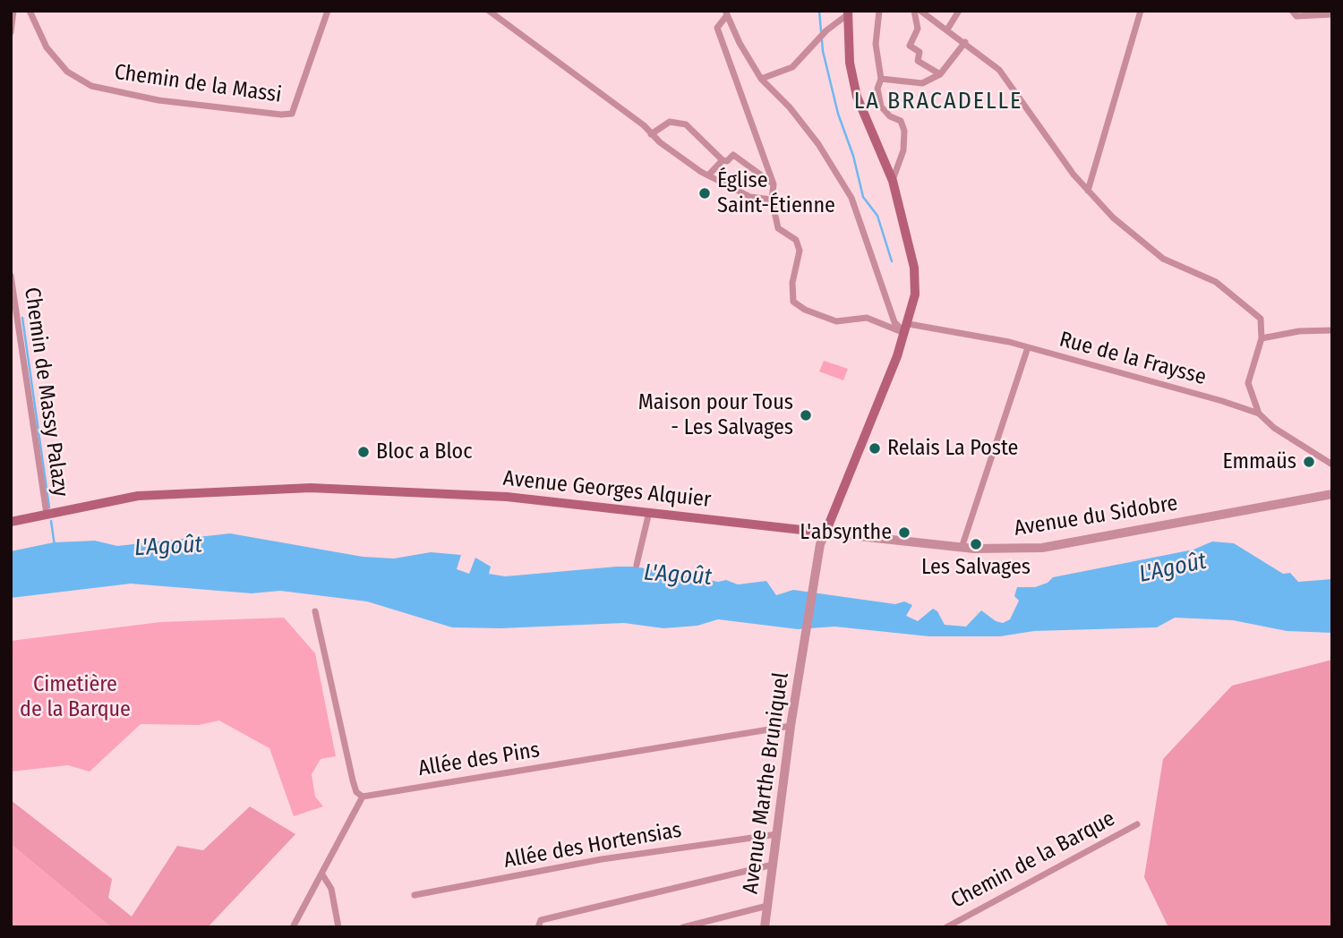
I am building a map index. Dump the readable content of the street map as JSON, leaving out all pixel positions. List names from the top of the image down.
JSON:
{
  "streets": {
    "main road": ["Avenue Georges Alquier"],
    "street": [
      "Chemin de la Massi",
      "Rue de la Fraysse",
      "Chemin de Massy Palazy",
      "Avenue du Sidobre",
      "Allée des Pins",
      "Avenue Marthe Bruniquel",
      "Allée des Hortensias",
      "Chemin de la Barque"
    ]
  },
  "crossings": [
    ["Chemin de Massy Palazy", "Avenue Georges Alquier"],
    ["Avenue Georges Alquier", "Avenue du Sidobre"],
    ["Avenue Georges Alquier", "Avenue Marthe Bruniquel"],
    ["Avenue du Sidobre", "Avenue Marthe Bruniquel"],
    ["Allée des Pins", "Avenue Marthe Bruniquel"],
    ["Avenue Marthe Bruniquel", "Allée des Hortensias"]
  ],
  "districts": ["LA BRACADELLE"],
  "water": ["L'Agoût"],
  "parks": ["Cimetière de la Barque"],
  "places": [
    "Église Saint-Étienne",
    "Maison pour Tous - Les Salvages",
    "Relais La Poste",
    "Bloc a Bloc",
    "Emmaüs",
    "L'absynthe",
    "Les Salvages"
  ]
}
